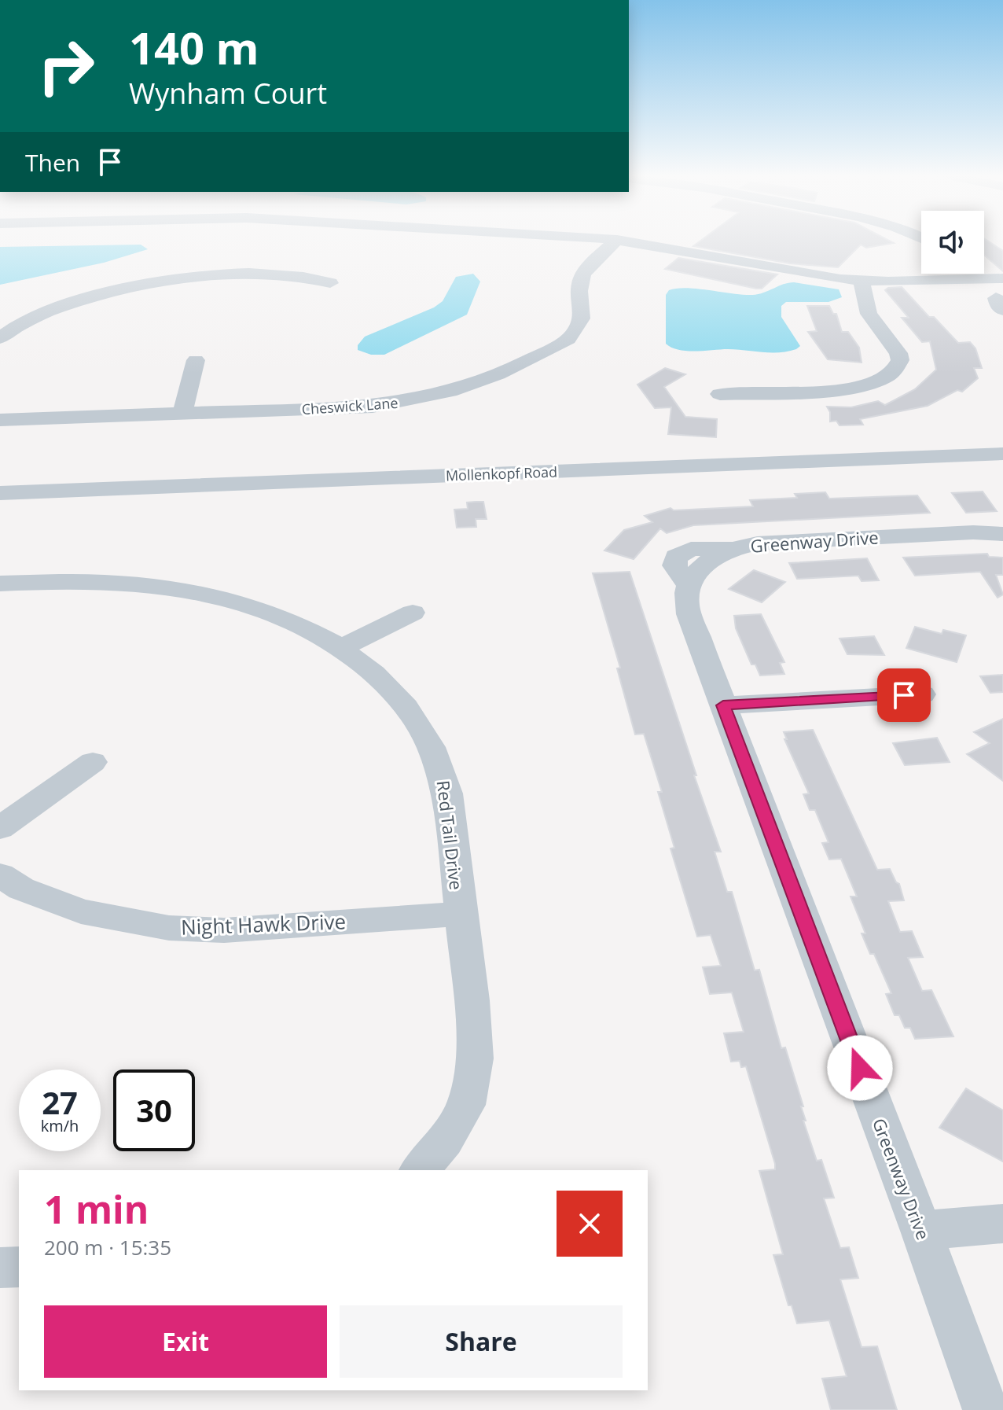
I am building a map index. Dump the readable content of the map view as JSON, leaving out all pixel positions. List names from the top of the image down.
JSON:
{
  "streets": {
    "street": [
      "Cheswick Lane",
      "Mollenkopf Road",
      "Greenway Drive",
      "Red Tail Drive",
      "Night Hawk Drive"
    ]
  },
  "crossings": [
    ["Red Tail Drive", "Night Hawk Drive"]
  ],
  "page": {
    "turn": ["140 m", "Wynham Court"],
    "then": "Then",
    "speed": "27 km/h",
    "limit": "30",
    "heading": ["1 min", "200 m · 15:35"],
    "buttons": ["Exit", "Share"]
  }
}
